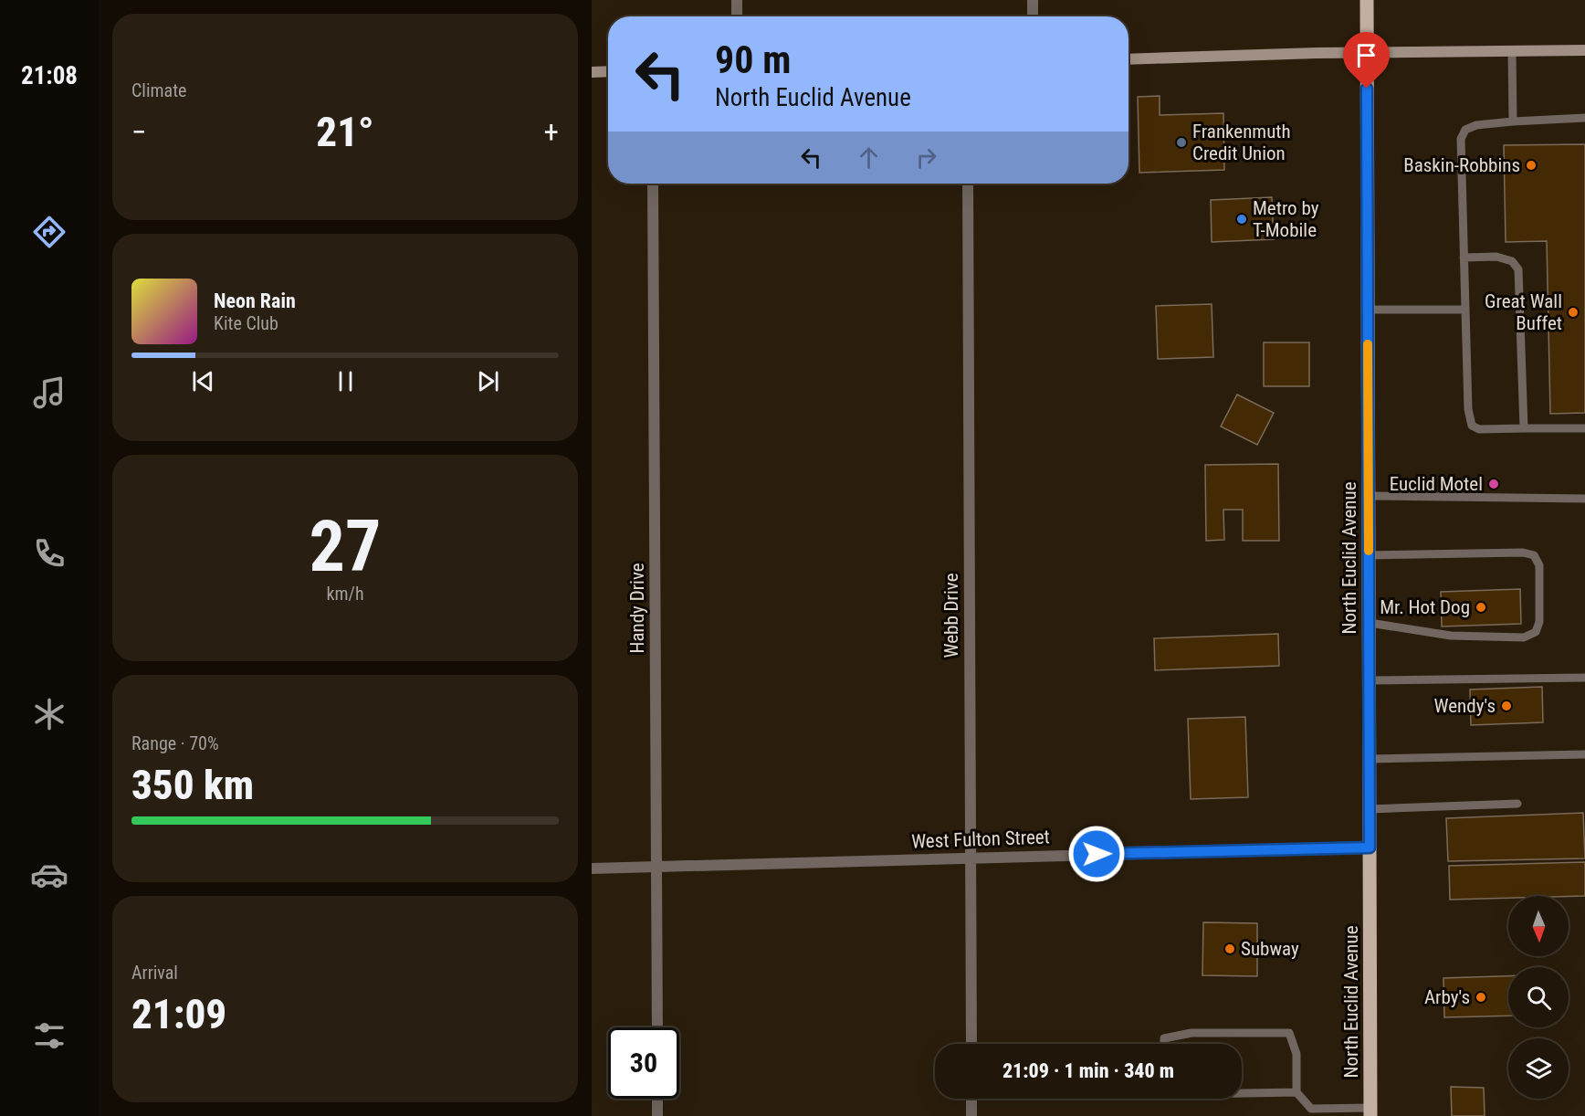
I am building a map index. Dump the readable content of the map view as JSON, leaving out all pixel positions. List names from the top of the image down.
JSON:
{
  "streets": {
    "main road": ["North Euclid Avenue"],
    "street": ["Handy Drive", "Webb Drive", "West Fulton Street"]
  },
  "crossings": [
    ["North Euclid Avenue", "West Fulton Street"],
    ["Handy Drive", "West Fulton Street"],
    ["Webb Drive", "West Fulton Street"]
  ],
  "places": [
    "Frankenmuth Credit Union",
    "Baskin-Robbins",
    "Metro by T-Mobile",
    "Great Wall Buffet",
    "Euclid Motel",
    "Mr. Hot Dog",
    "Wendy's",
    "Subway",
    "Arby's"
  ],
  "north": "bottom",
  "page": {
    "tabs": "21:08",
    "tile": [
      "Climate",
      ["27", "km/h"],
      ["Range · 70%", "350 km"],
      ["Arrival", "21:09"]
    ],
    "turn": ["90 m", "North Euclid Avenue"],
    "heat": ["−", "21°", "+"],
    "song": ["Neon Rain", "Kite Club"],
    "limit": "30",
    "trip": "21:09 · 1 min · 340 m"
  }
}
